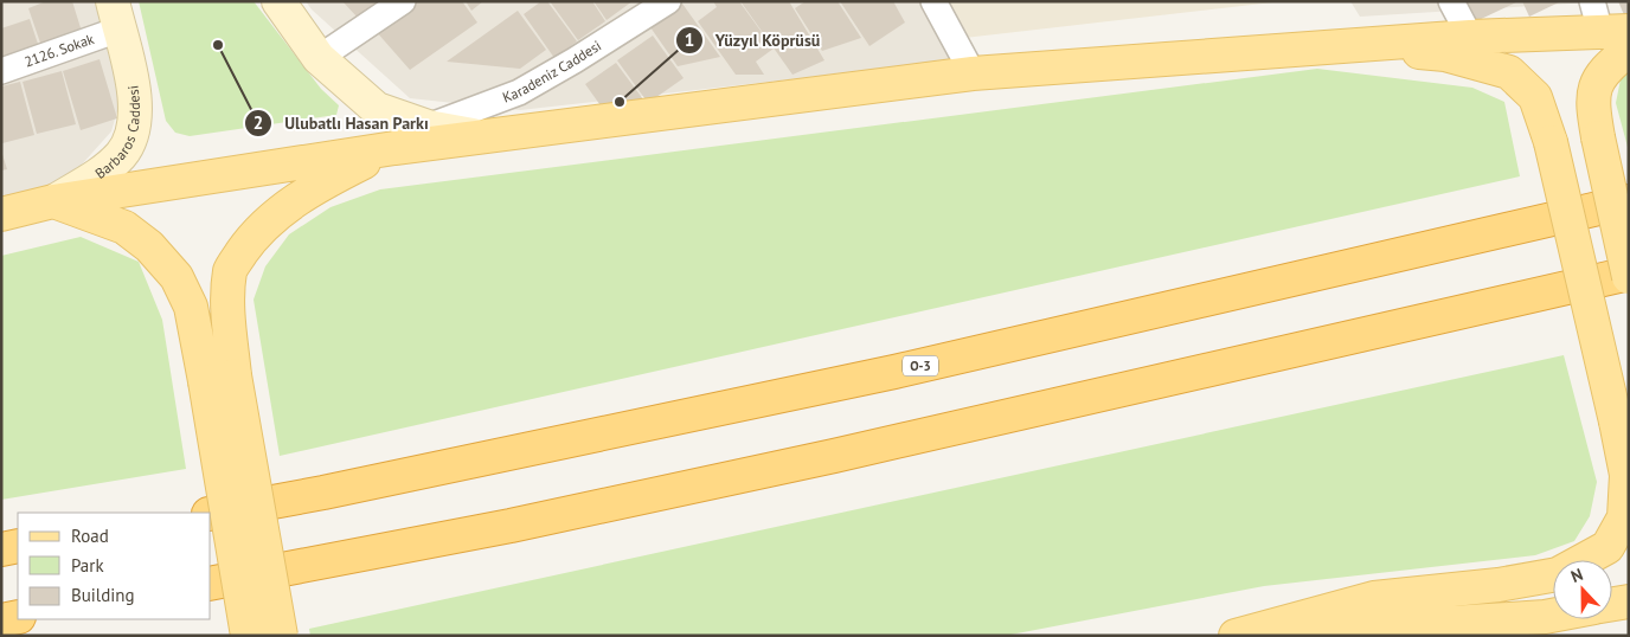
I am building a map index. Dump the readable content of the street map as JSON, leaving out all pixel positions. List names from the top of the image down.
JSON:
{
  "streets": {
    "highway": ["O-3"],
    "main road": ["Barbaros Caddesi"],
    "street": ["2126. Sokak", "Karadeniz Caddesi"]
  },
  "crossings": [
    ["2126. Sokak", "Barbaros Caddesi"]
  ],
  "places": ["Ulubatlı Hasan Parkı", "Yüzyıl Köprüsü"],
  "legend": ["Road", "Park", "Building"],
  "north": "top"
}
